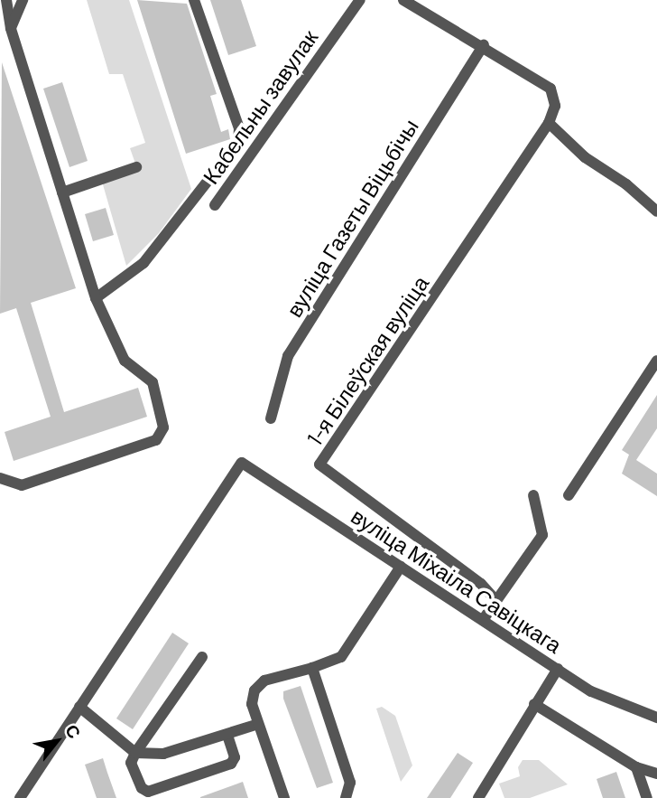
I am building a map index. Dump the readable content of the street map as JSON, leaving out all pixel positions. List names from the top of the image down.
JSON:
{
  "streets": {
    "street": [
      "Кабельны завулак",
      "вуліца Газеты Віцьбічы",
      "1-я Білеўская вуліца",
      "вуліца Міхаіла Савіцкага"
    ]
  },
  "north": "top right"
}
